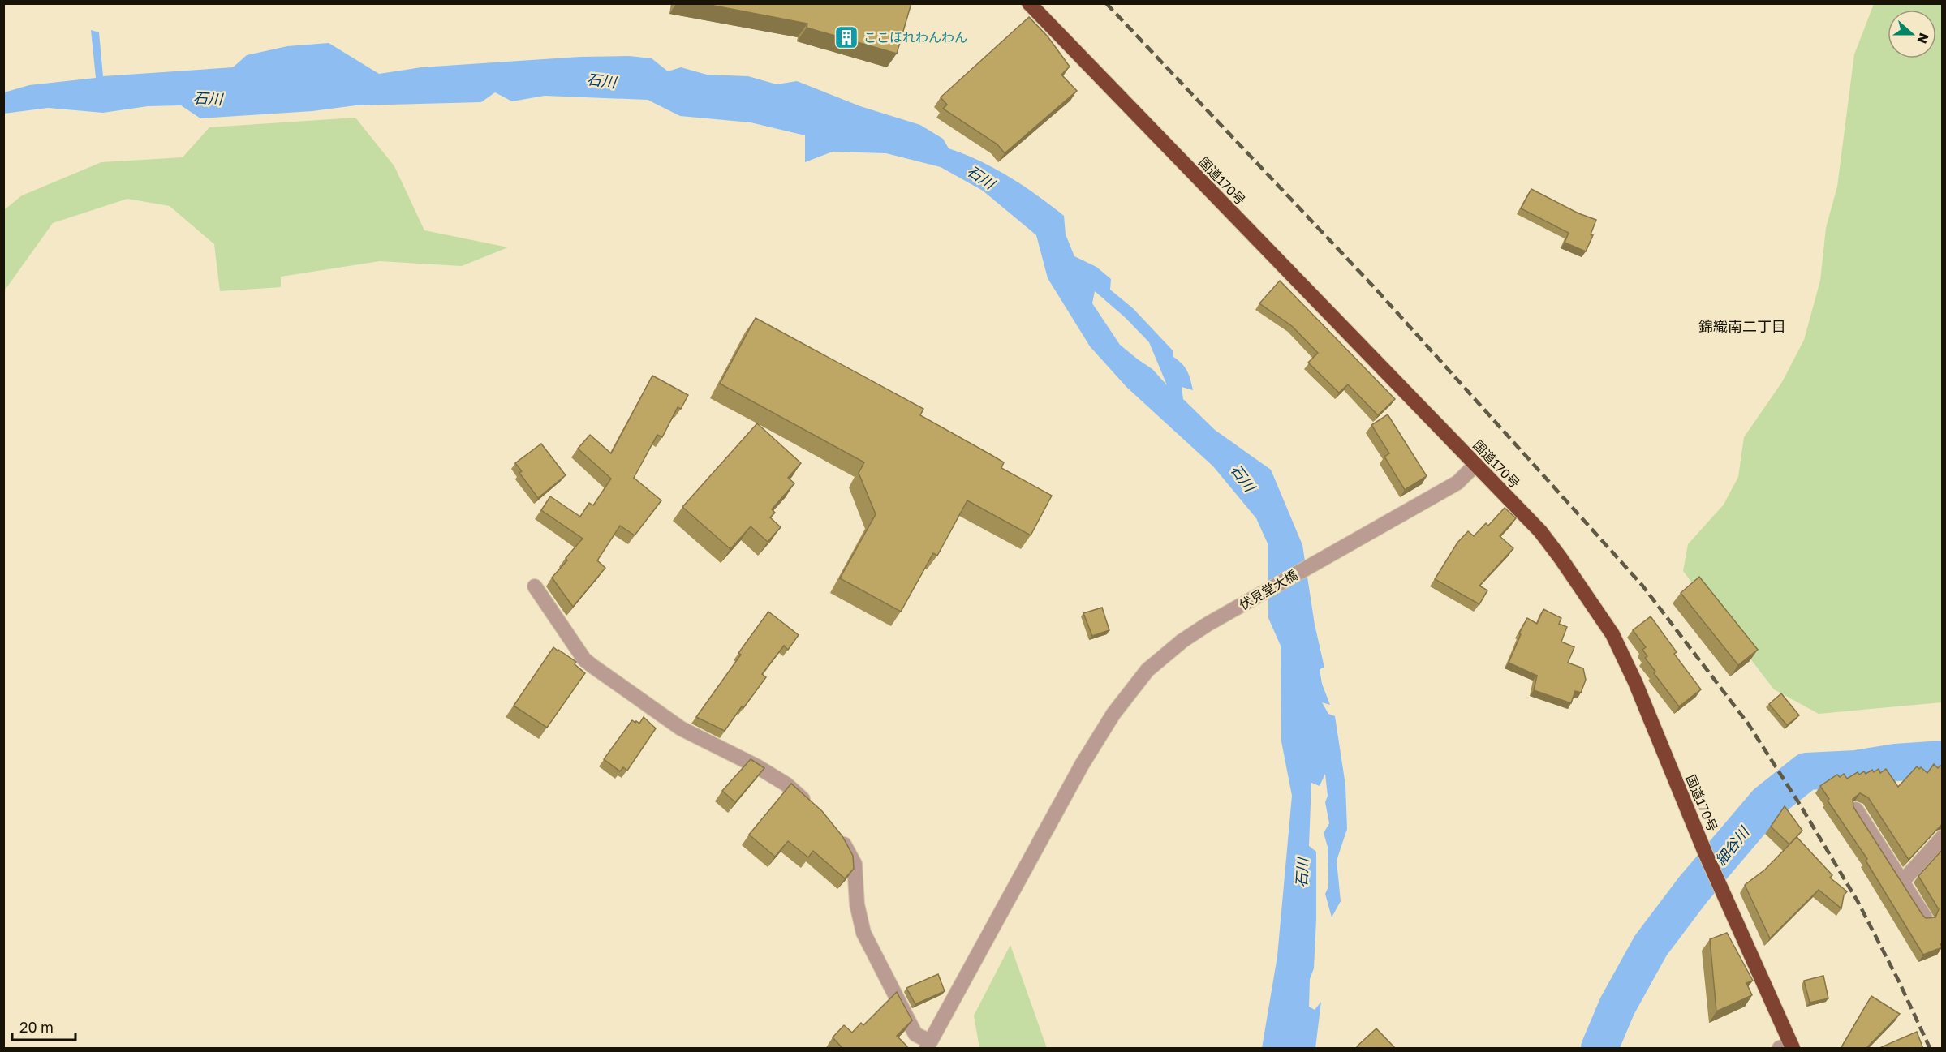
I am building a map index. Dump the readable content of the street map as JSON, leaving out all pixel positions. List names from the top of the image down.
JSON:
{
  "streets": {
    "highway": ["国道170号"],
    "street": ["伏見堂大橋"]
  },
  "crossings": [
    ["国道170号", "伏見堂大橋"]
  ],
  "districts": ["錦織南二丁目"],
  "water": ["石川", "細谷川"],
  "places": {
    "building": ["ここほれわんわん"]
  },
  "scale_bar": "20 m",
  "north": "right"
}
